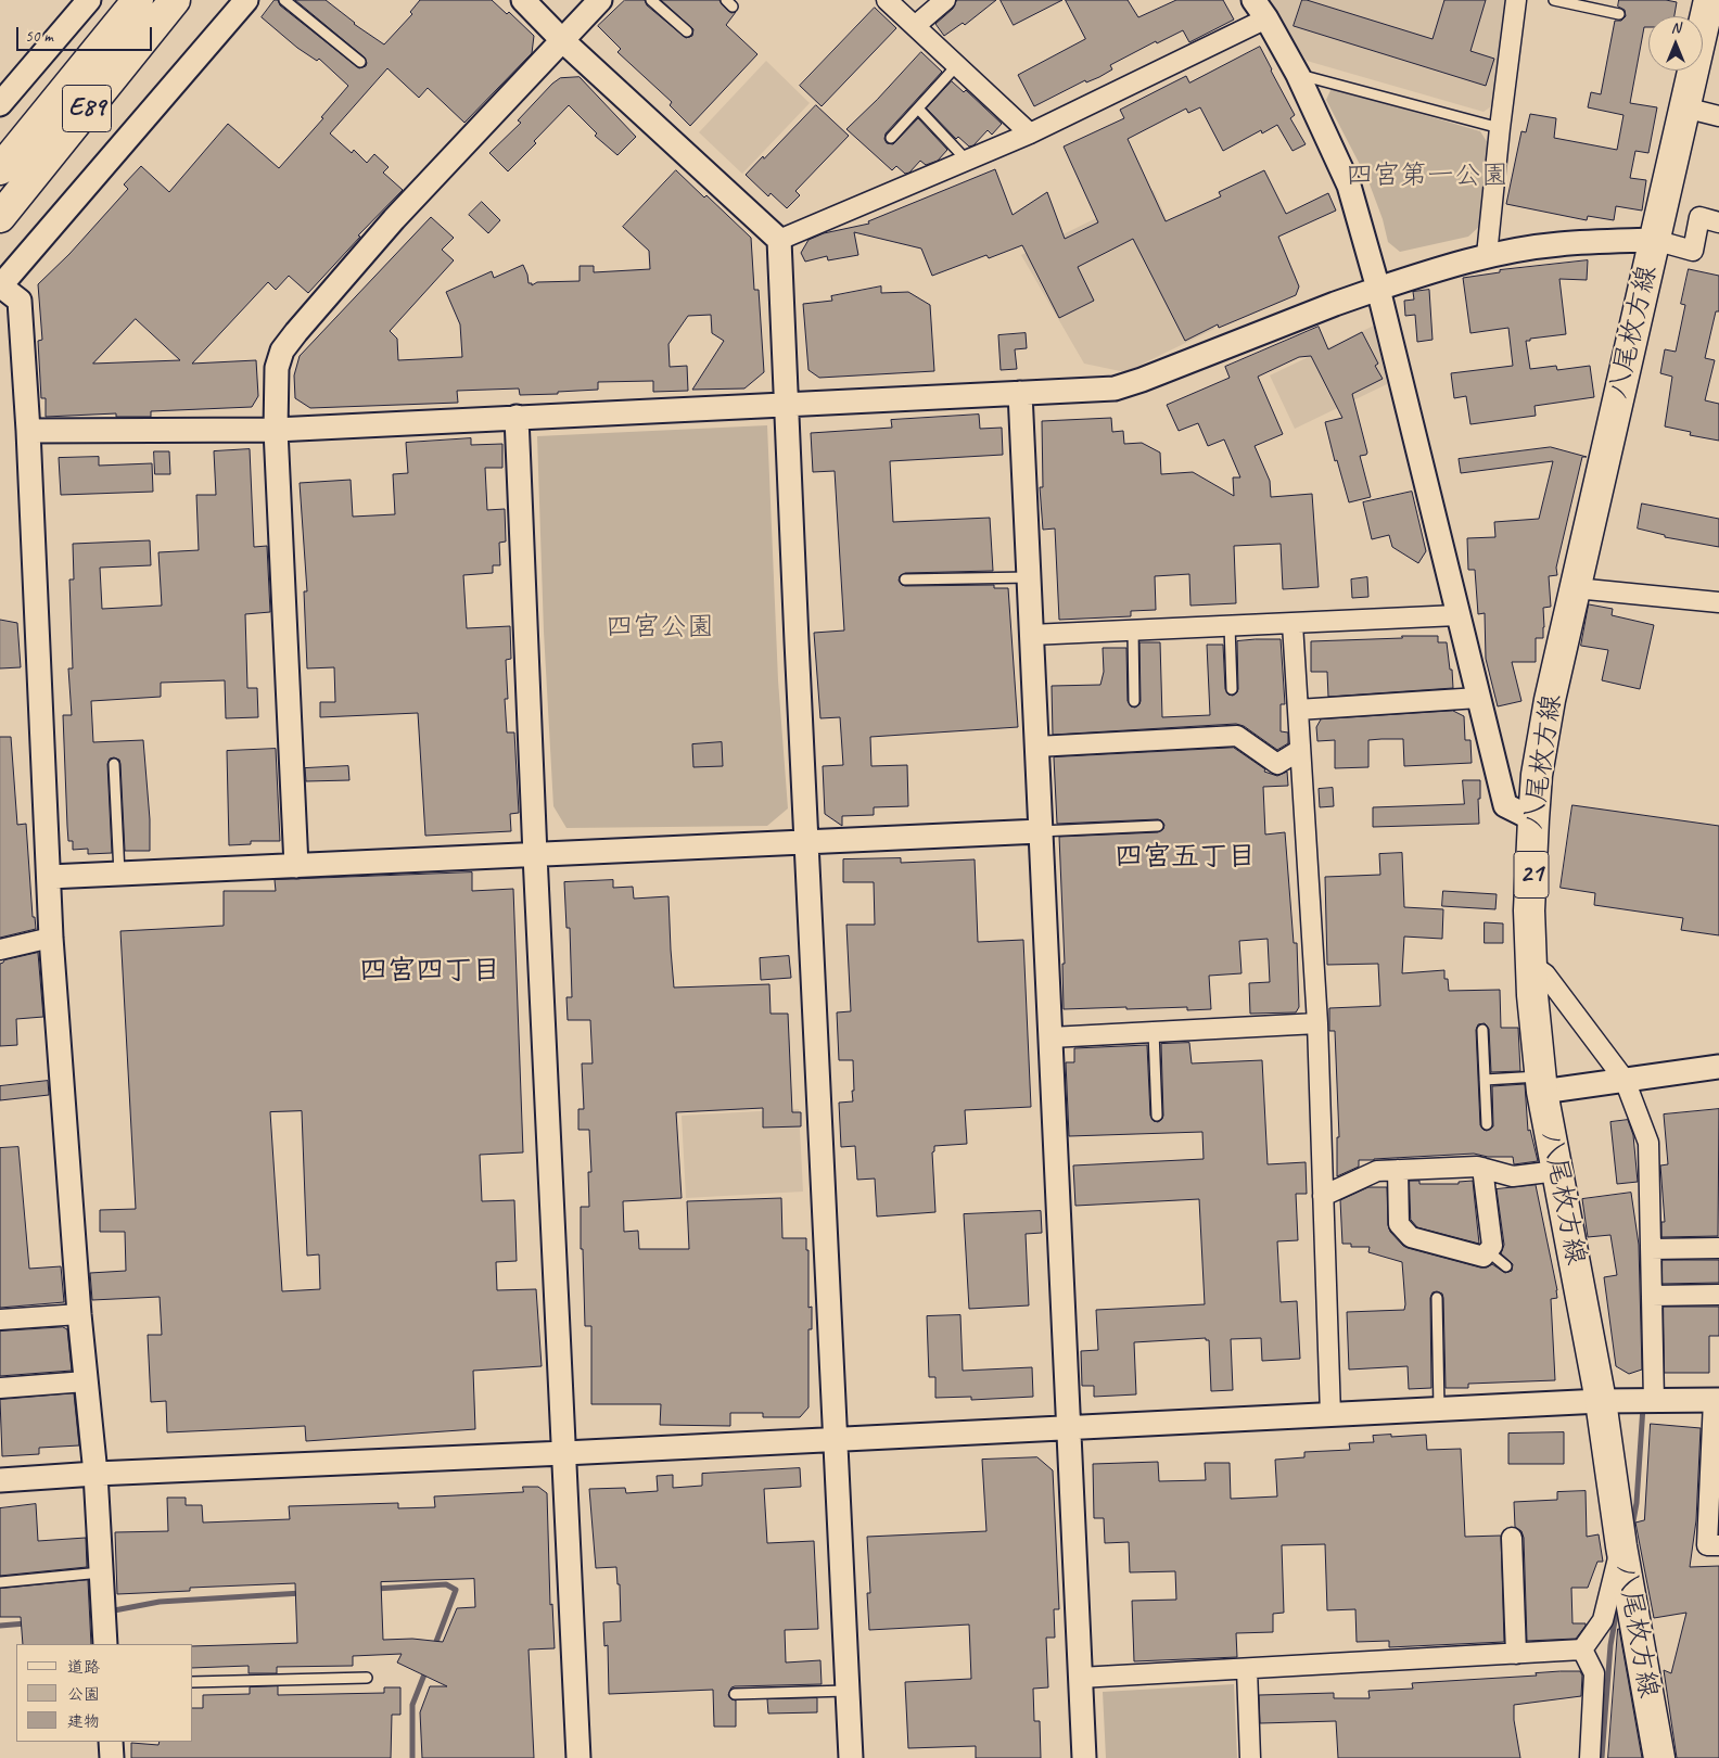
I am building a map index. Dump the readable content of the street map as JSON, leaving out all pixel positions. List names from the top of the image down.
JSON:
{
  "streets": {
    "main road": ["E89", "八尾枚方線", "21"]
  },
  "districts": ["四宮五丁目", "四宮四丁目"],
  "parks": ["四宮第一公園", "四宮公園"],
  "legend": ["道路", "公園", "建物"],
  "scale_bar": "50 m",
  "north": "top"
}
